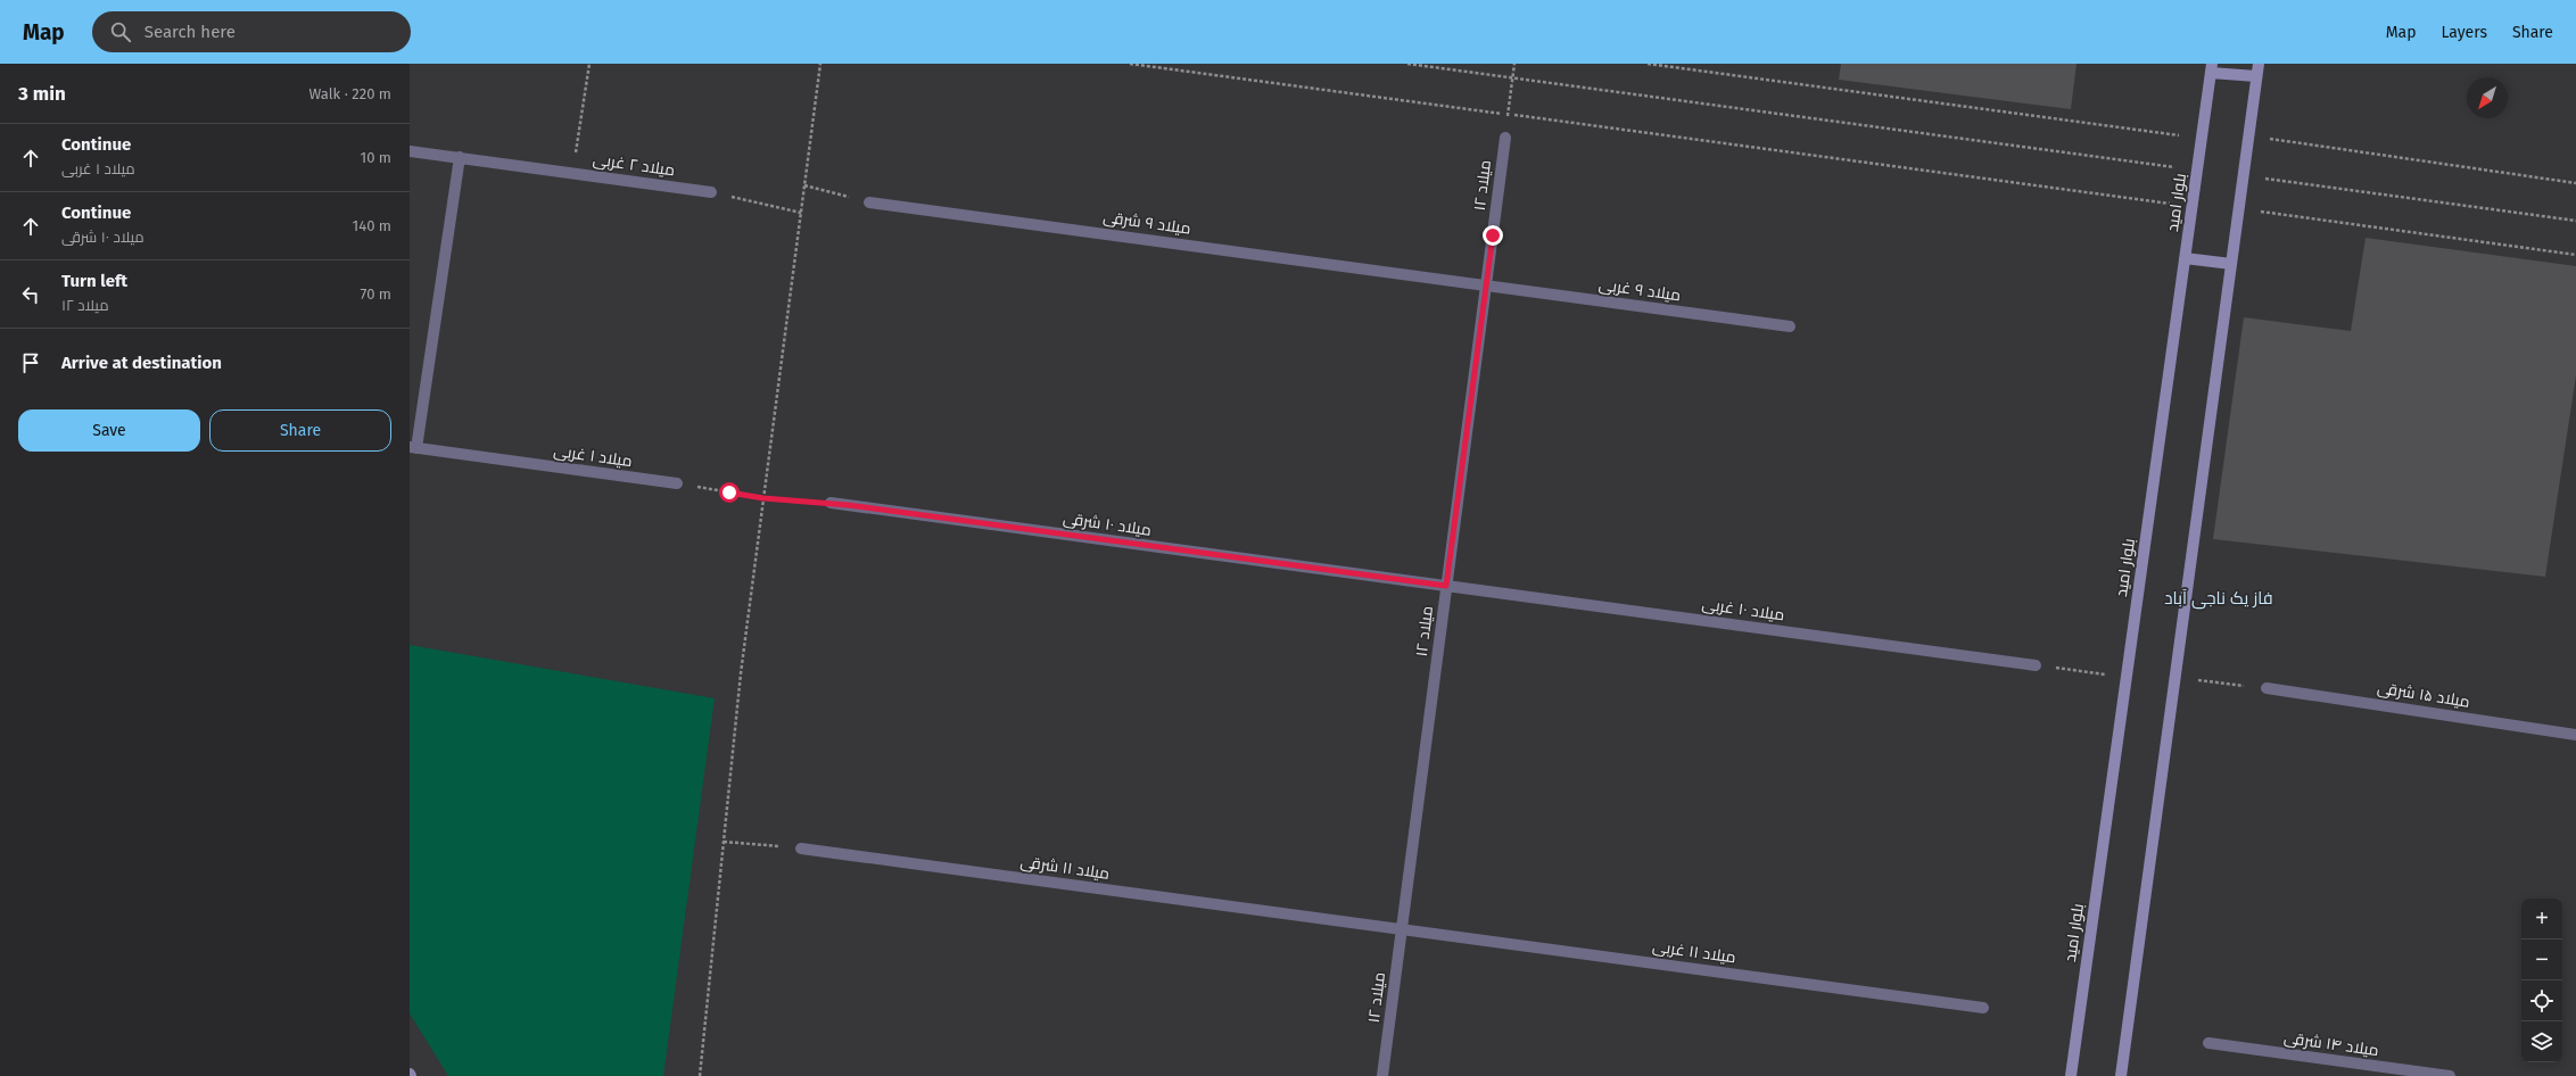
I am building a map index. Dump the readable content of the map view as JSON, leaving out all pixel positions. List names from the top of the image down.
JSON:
{
  "streets": {
    "street": [
      "میلاد ۲ غربی",
      "میلاد ۱۲",
      "بلوار امید",
      "میلاد ۹ شرقی",
      "میلاد ۹ غربی",
      "میلاد ۱ غربی",
      "میلاد ۱۰ شرقی",
      "میلاد ۱۰ غربی",
      "میلاد ۱۵ شرقی",
      "میلاد ۱۱ شرقی",
      "میلاد ۱۱ غربی",
      "میلاد ۱۴ شرقی"
    ]
  },
  "crossings": [
    ["میلاد ۱۲", "میلاد ۹ شرقی"],
    ["میلاد ۱۲", "میلاد ۹ غربی"],
    ["میلاد ۱۲", "میلاد ۱۰ شرقی"],
    ["میلاد ۱۲", "میلاد ۱۰ غربی"],
    ["میلاد ۱۲", "میلاد ۱۱ شرقی"],
    ["میلاد ۱۲", "میلاد ۱۱ غربی"],
    ["میلاد ۹ شرقی", "میلاد ۹ غربی"],
    ["میلاد ۱۰ شرقی", "میلاد ۱۰ غربی"],
    ["میلاد ۱۱ شرقی", "میلاد ۱۱ غربی"]
  ],
  "districts": ["فاز یک ناجی آباد"],
  "north": "bottom left",
  "page": {
    "header": "Map",
    "search": "Search here",
    "nav": ["Map", "Layers", "Share"],
    "heading": ["3 min", "Walk · 220 m"],
    "list": [
      ["Continue", "میلاد ۱ غربی", "10 m"],
      ["Continue", "میلاد ۱۰ شرقی", "140 m"],
      ["Turn left", "میلاد ۱۲", "70 m"],
      "Arrive at destination"
    ],
    "buttons": ["Save", "Share"],
    "map_buttons": ["+", "−"]
  }
}
